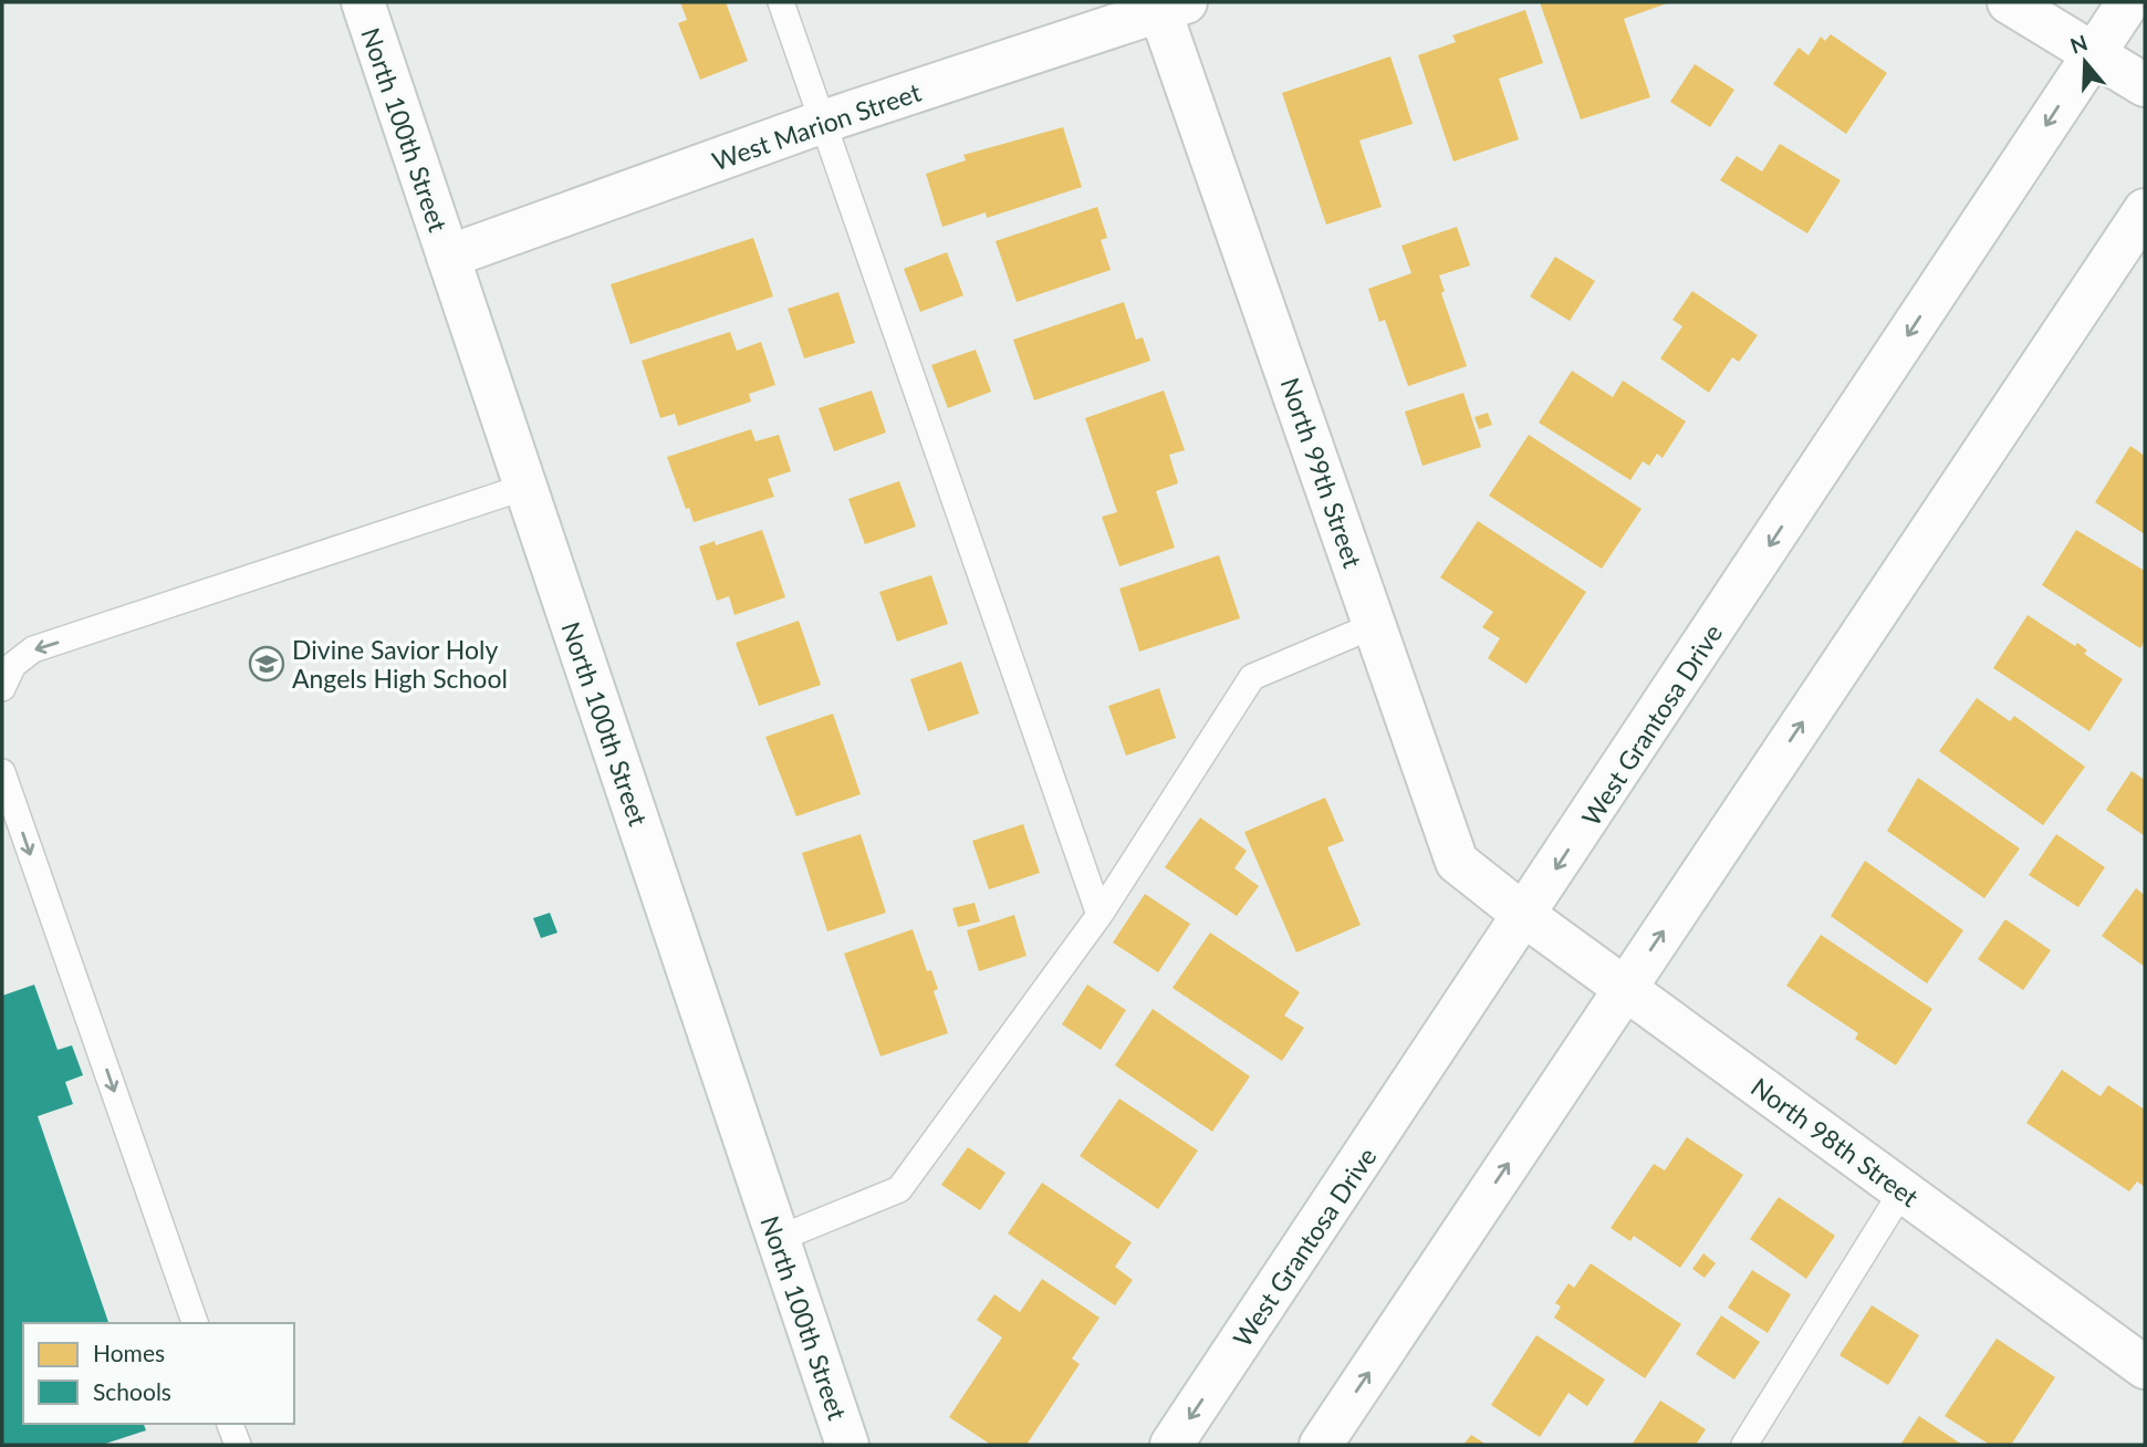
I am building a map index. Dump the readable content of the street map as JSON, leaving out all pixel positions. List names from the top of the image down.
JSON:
{
  "streets": {
    "street": [
      "West Marion Street",
      "North 100th Street",
      "North 99th Street",
      "West Grantosa Drive",
      "North 98th Street"
    ]
  },
  "crossings": [
    ["West Marion Street", "North 100th Street"],
    ["West Marion Street", "North 99th Street"],
    ["North 99th Street", "West Grantosa Drive"],
    ["North 99th Street", "North 98th Street"],
    ["West Grantosa Drive", "North 98th Street"]
  ],
  "places": {
    "school or university": ["Divine Savior Holy Angels High School"]
  },
  "legend": ["Homes", "Schools"],
  "north": "top"
}
